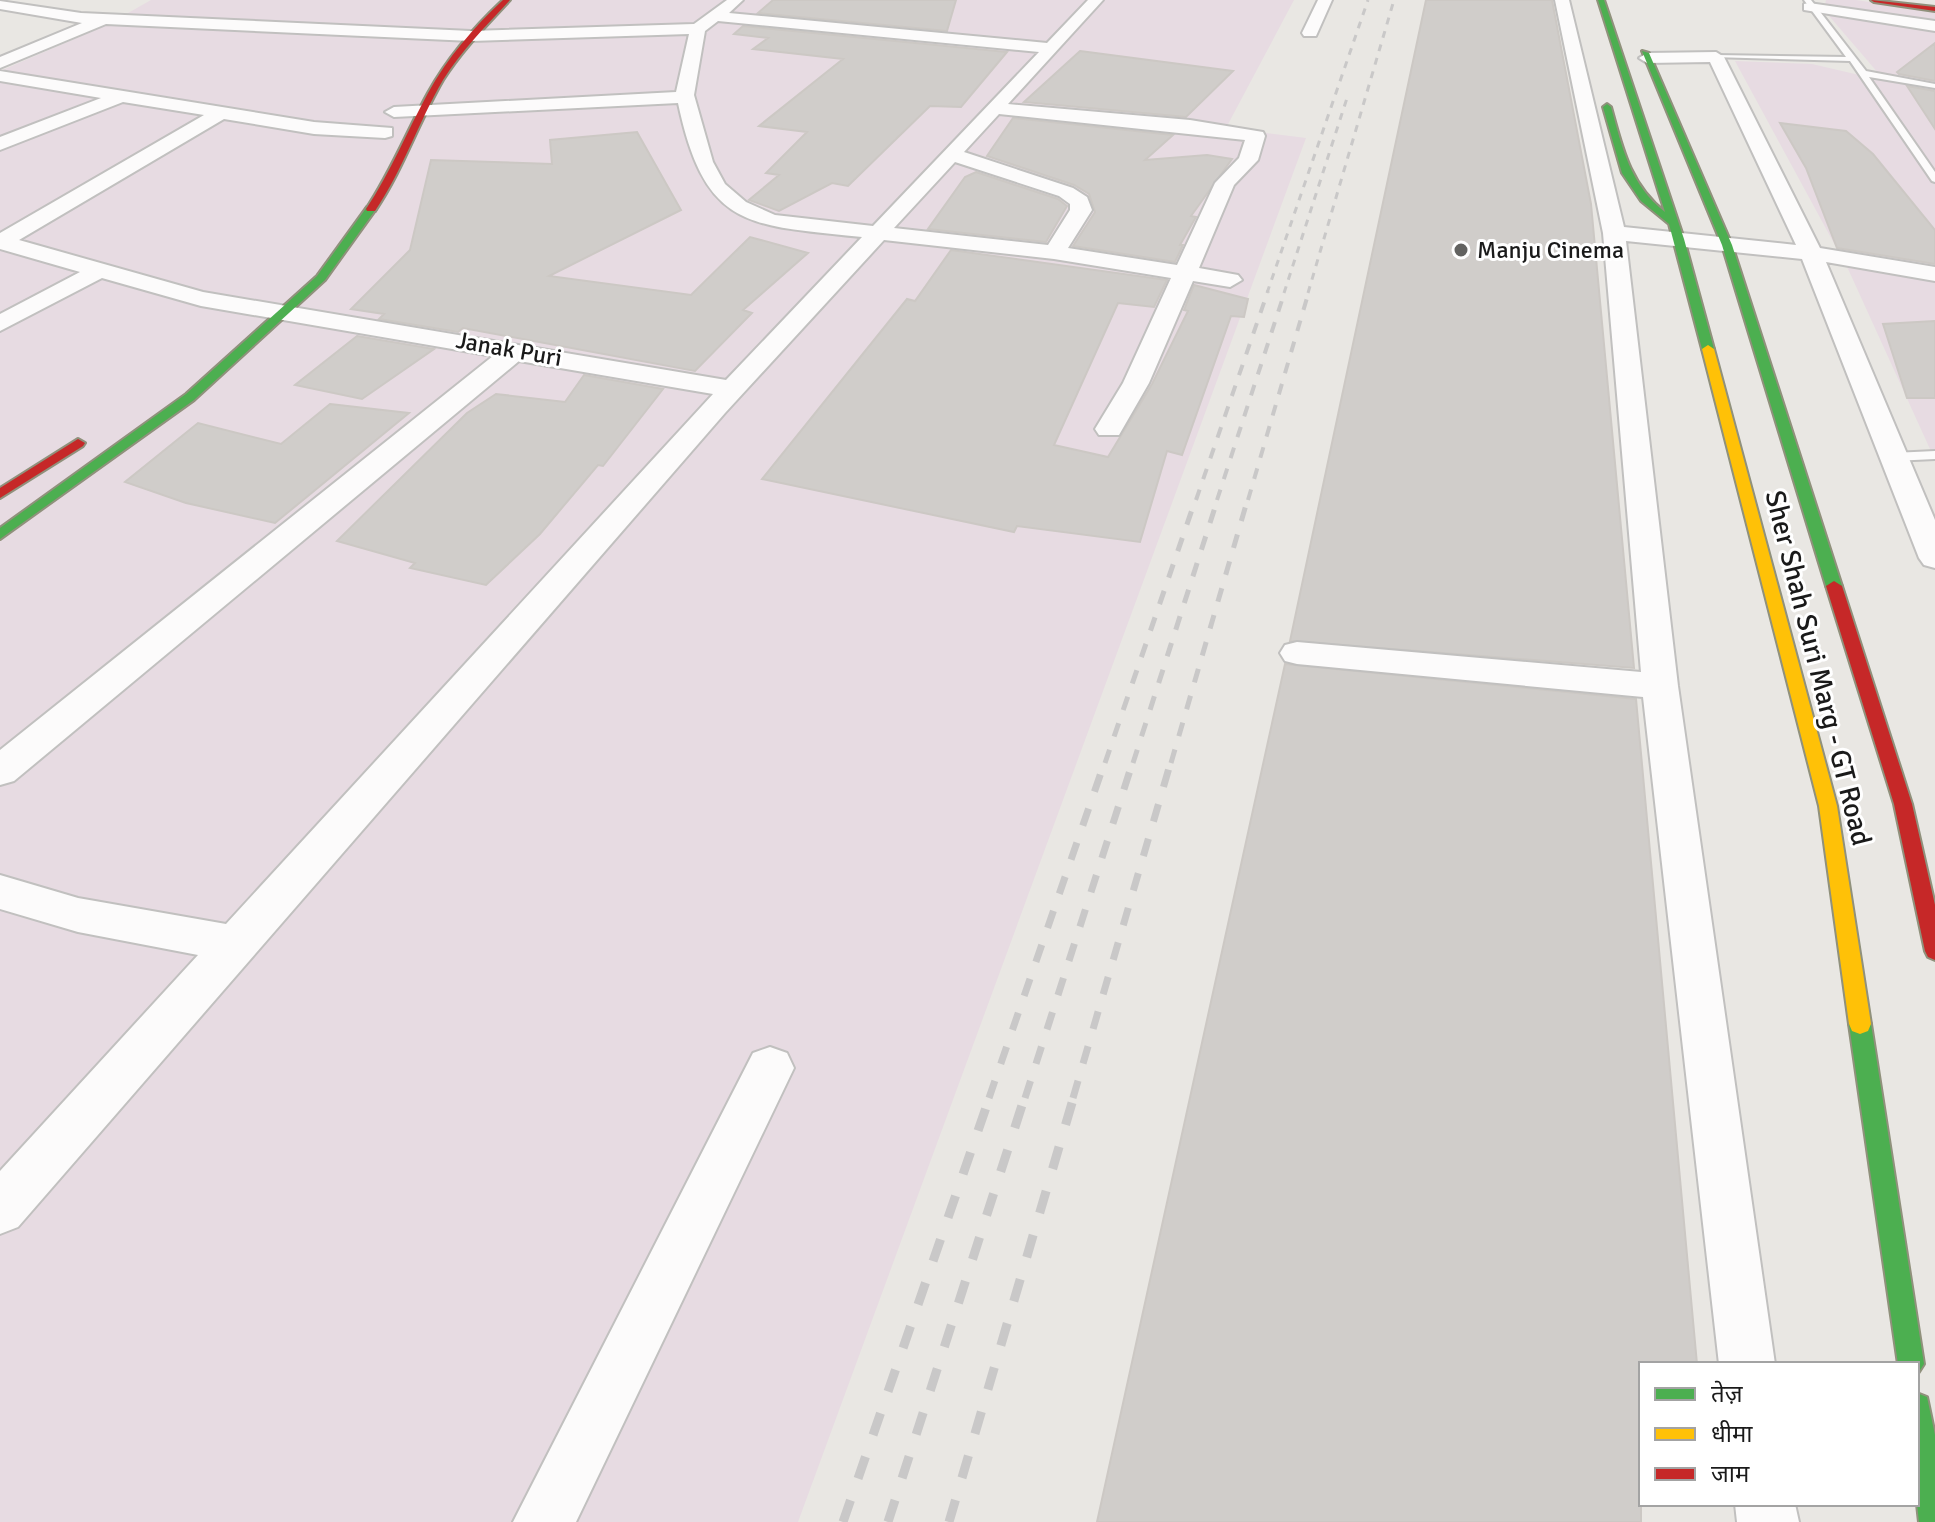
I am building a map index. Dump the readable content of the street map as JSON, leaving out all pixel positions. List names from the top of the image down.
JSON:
{
  "streets": {
    "main road": ["Sher Shah Suri Marg - GT Road"],
    "street": ["Janak Puri"]
  },
  "places": ["Manju Cinema"],
  "legend": ["तेज़", "धीमा", "जाम"]
}
